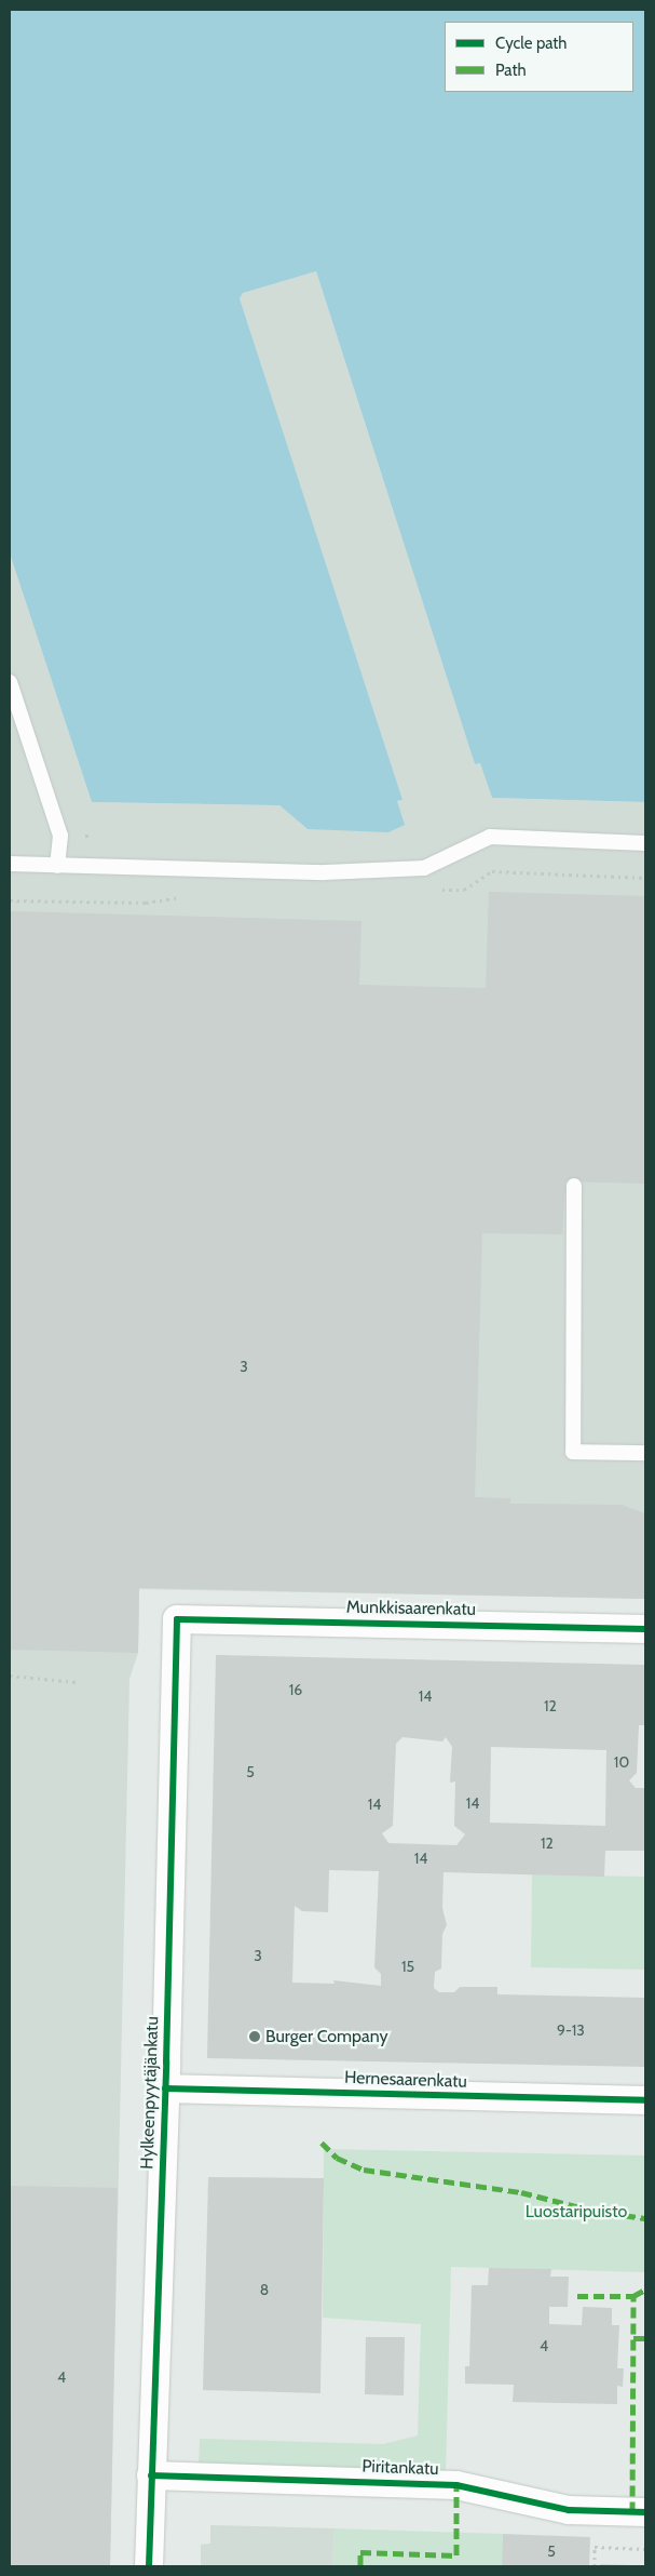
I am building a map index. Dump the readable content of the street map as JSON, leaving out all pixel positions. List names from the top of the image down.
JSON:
{
  "streets": {
    "street": [
      "Munkkisaarenkatu",
      "Hernesaarenkatu",
      "Hylkeenpyytäjänkatu",
      "Piritankatu"
    ]
  },
  "crossings": [
    ["Munkkisaarenkatu", "Hylkeenpyytäjänkatu"],
    ["Hernesaarenkatu", "Hylkeenpyytäjänkatu"],
    ["Hylkeenpyytäjänkatu", "Piritankatu"]
  ],
  "parks": ["Luostaripuisto"],
  "places": ["Burger Company"],
  "house_numbers": [
    "3",
    "16",
    "14",
    "12",
    "10",
    "5",
    "14",
    "14",
    "12",
    "14",
    "3",
    "15",
    "9-13",
    "8",
    "4",
    "4",
    "5"
  ],
  "legend": ["Cycle path", "Path"]
}
